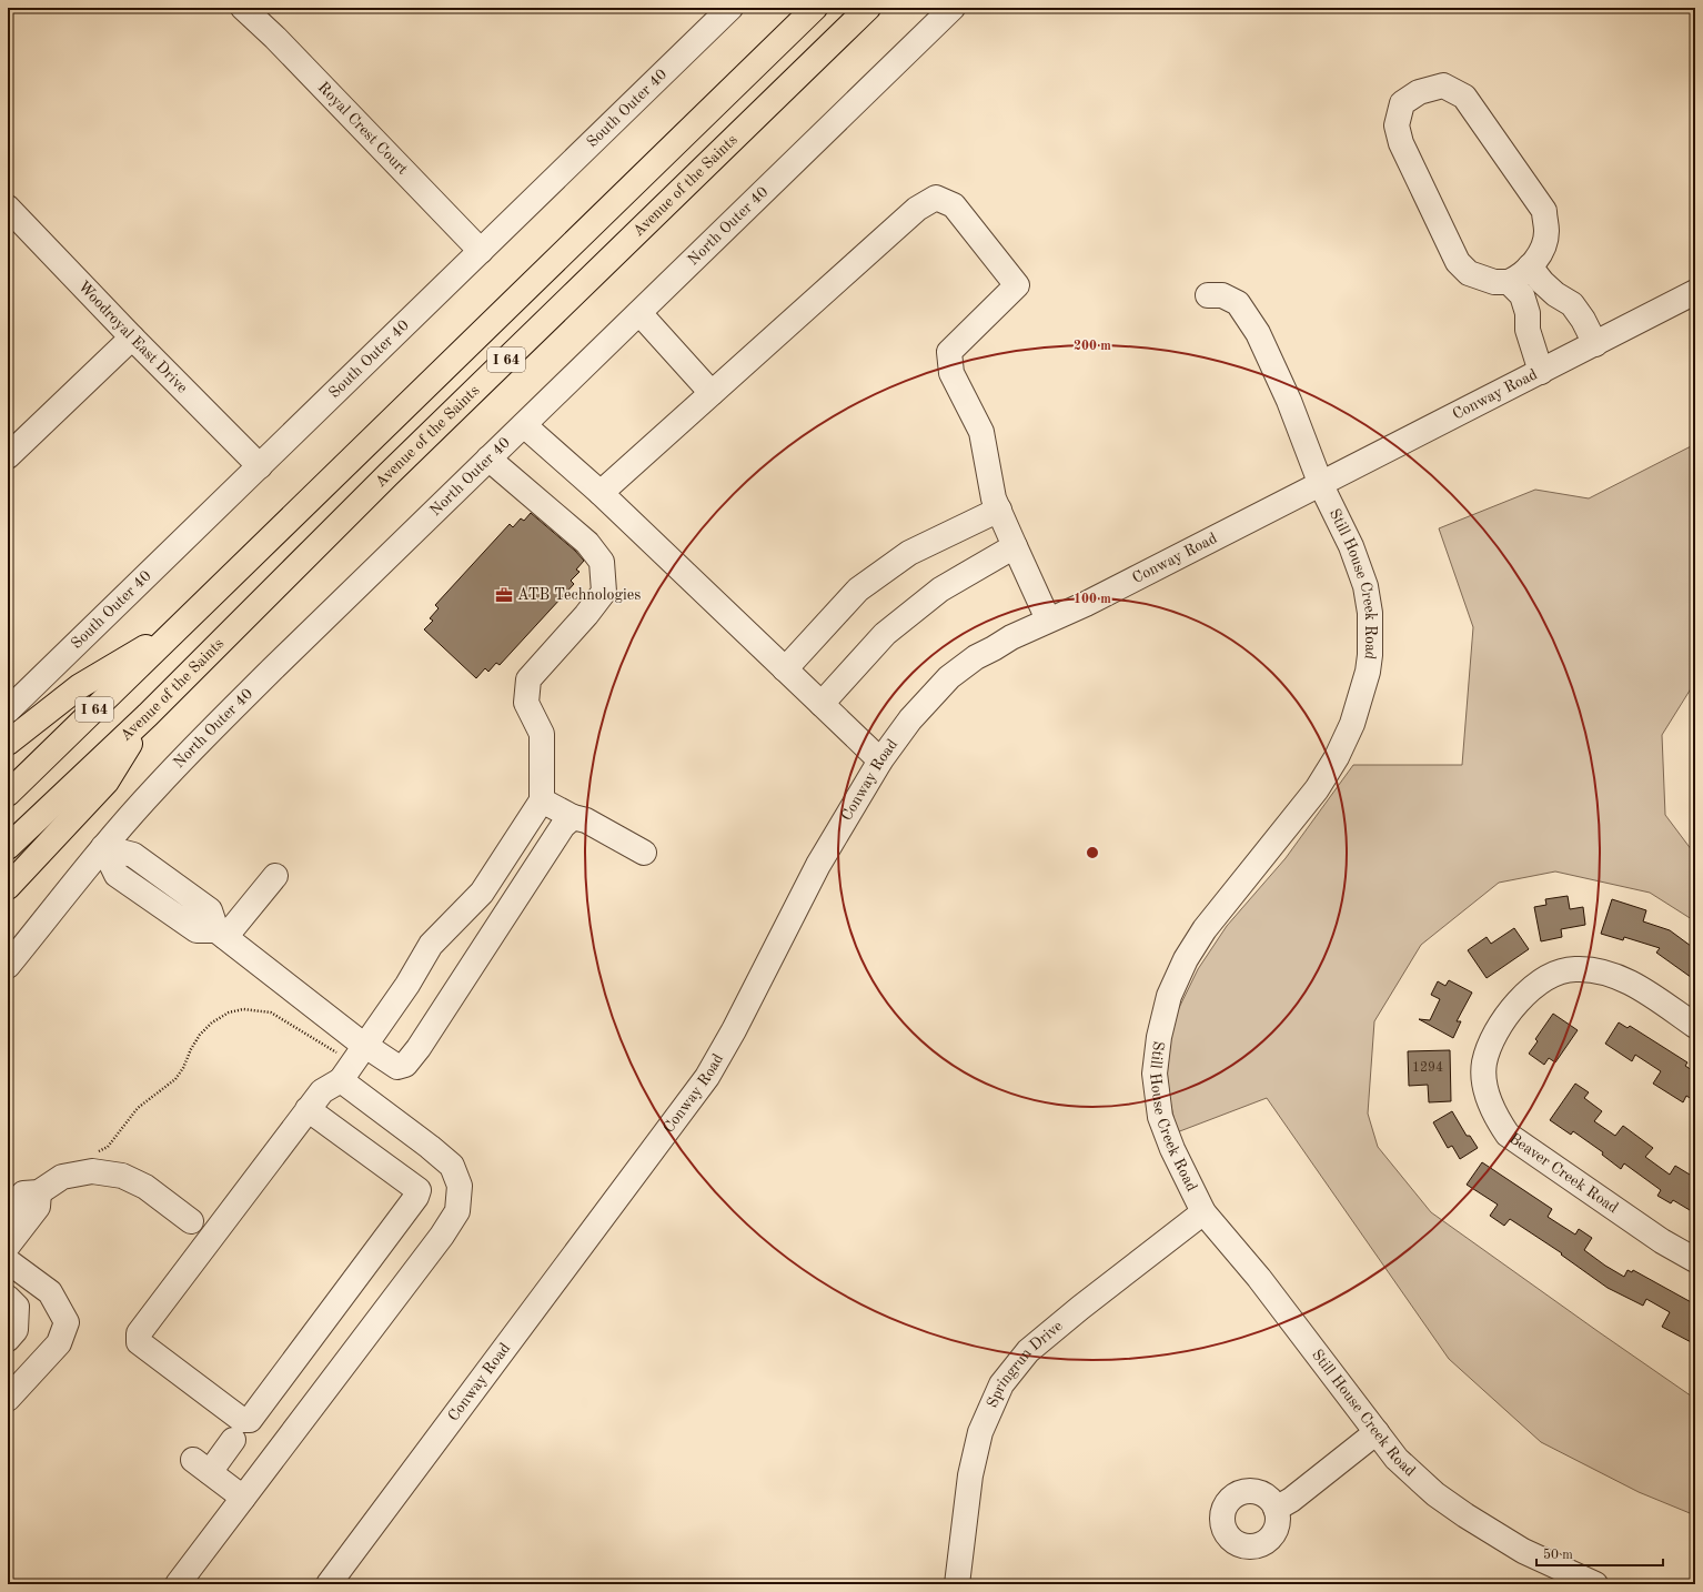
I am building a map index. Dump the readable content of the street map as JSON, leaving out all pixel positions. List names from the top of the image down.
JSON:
{
  "streets": {
    "highway": ["Avenue of the Saints", "I 64"],
    "street": [
      "South Outer 40",
      "Royal Crest Court",
      "North Outer 40",
      "Woodroyal East Drive",
      "Conway Road",
      "Still House Creek Road",
      "Beaver Creek Road",
      "Springrun Drive"
    ]
  },
  "crossings": [
    ["South Outer 40", "Royal Crest Court"],
    ["South Outer 40", "Woodroyal East Drive"],
    ["Conway Road", "Still House Creek Road"],
    ["Still House Creek Road", "Springrun Drive"]
  ],
  "places": {
    "office": ["ATB Technologies"]
  },
  "house_numbers": ["1294"],
  "scale_bar": "50 m",
  "rings": ["200 m", "100 m"]
}
